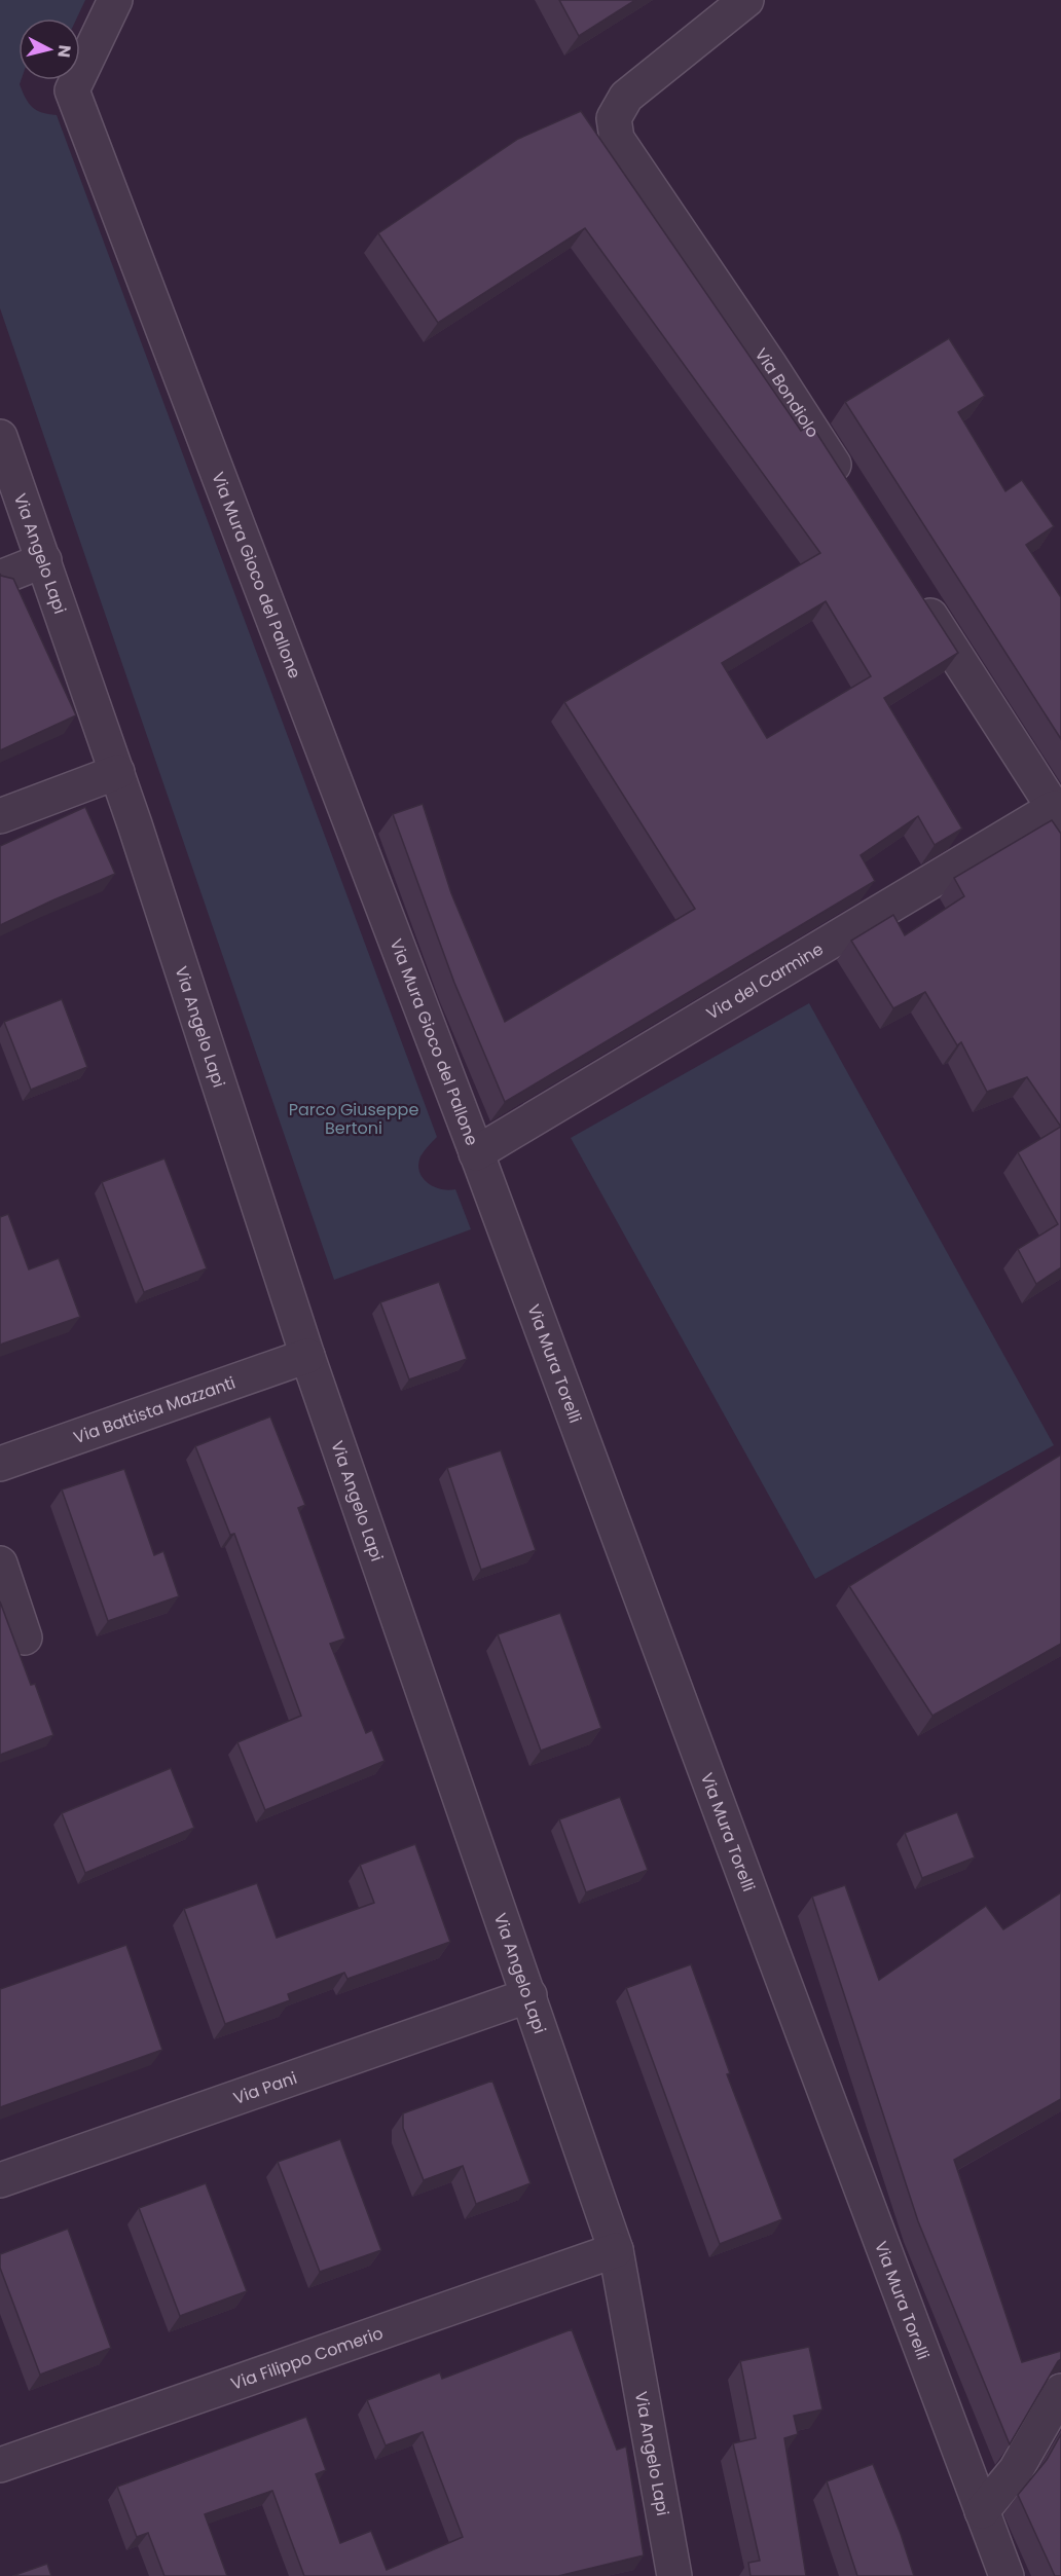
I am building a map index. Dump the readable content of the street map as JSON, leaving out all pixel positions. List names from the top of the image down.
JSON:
{
  "streets": {
    "street": [
      "Via Bondiolo",
      "Via Angelo Lapi",
      "Via Mura Gioco del Pallone",
      "Via del Carmine",
      "Via Mura Torelli",
      "Via Battista Mazzanti",
      "Via Pani",
      "Via Filippo Comerio"
    ]
  },
  "crossings": [
    ["Via Angelo Lapi", "Via Battista Mazzanti"],
    ["Via Angelo Lapi", "Via Pani"],
    ["Via Angelo Lapi", "Via Filippo Comerio"],
    ["Via Mura Gioco del Pallone", "Via del Carmine"],
    ["Via Mura Gioco del Pallone", "Via Mura Torelli"],
    ["Via del Carmine", "Via Mura Torelli"]
  ],
  "parks": ["Parco Giuseppe Bertoni"],
  "north": "right"
}
